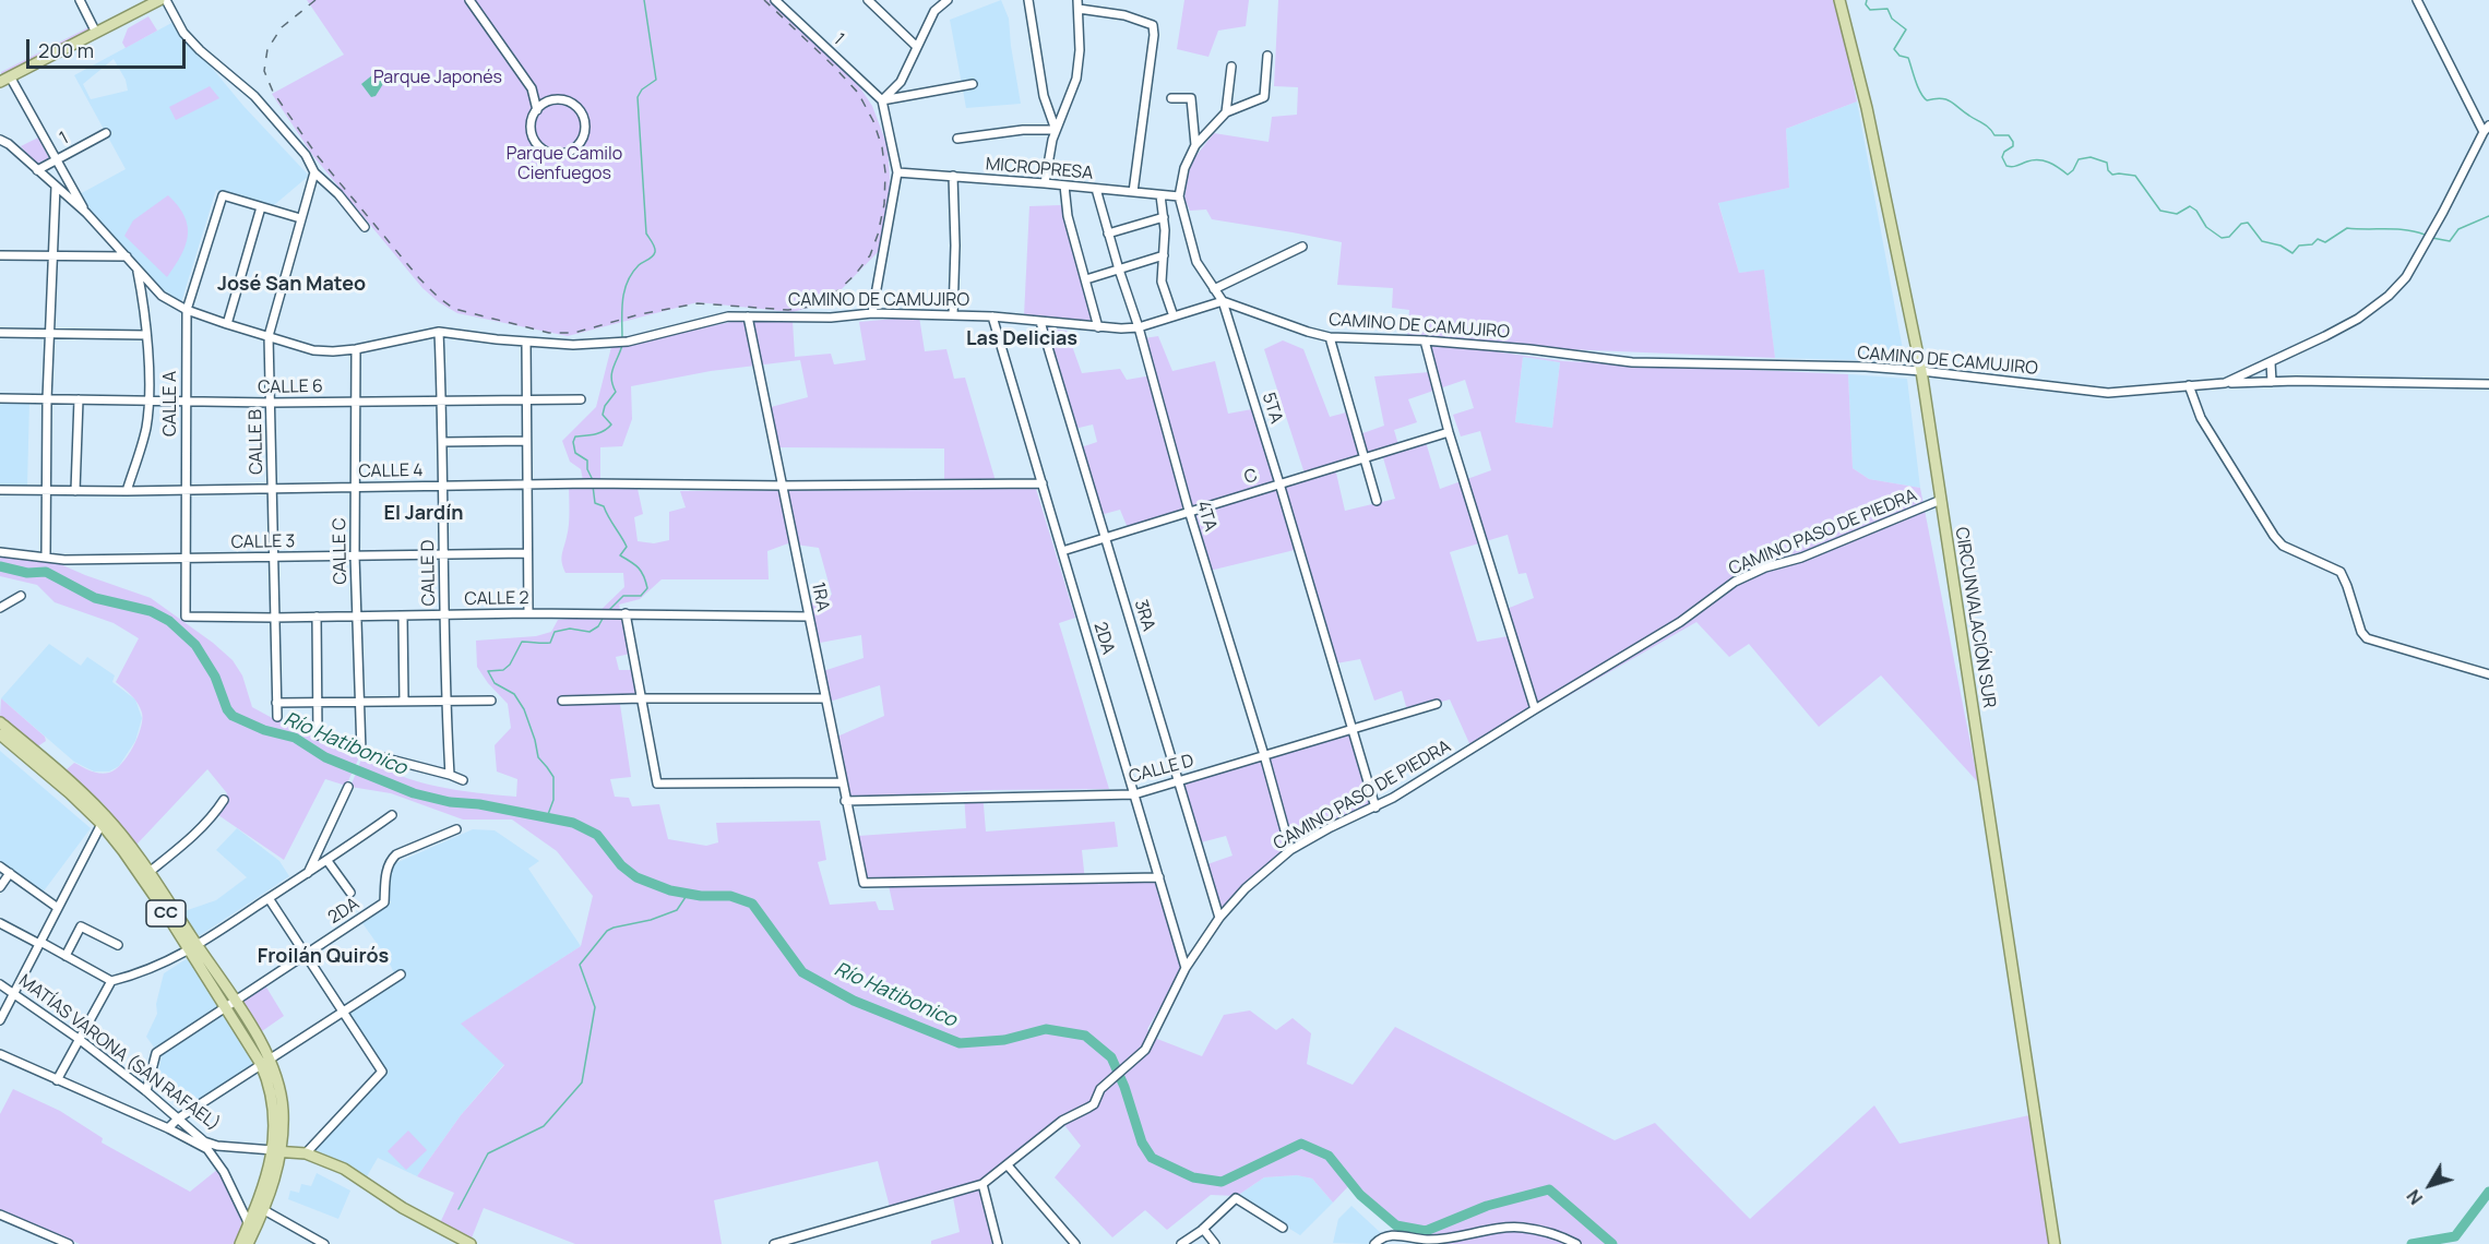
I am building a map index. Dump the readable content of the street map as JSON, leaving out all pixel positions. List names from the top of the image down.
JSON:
{
  "streets": {
    "main road": ["CIRCUNVALACIÓN SUR", "CC", "MATÍAS VARONA (SAN RAFAEL)"],
    "street": [
      "1",
      "MICROPRESA",
      "CAMINO DE CAMUJIRO",
      "CALLE 6",
      "CALLE A",
      "5TA",
      "CALLE B",
      "CALLE 4",
      "C",
      "4TA",
      "CAMINO PASO DE PIEDRA",
      "CALLE 3",
      "CALLE C",
      "CALLE D",
      "1RA",
      "CALLE 2",
      "3RA",
      "2DA"
    ]
  },
  "crossings": [
    ["1", "CAMINO DE CAMUJIRO"],
    ["MICROPRESA", "5TA"],
    ["MICROPRESA", "4TA"],
    ["CAMINO DE CAMUJIRO", "CALLE A"],
    ["CAMINO DE CAMUJIRO", "5TA"],
    ["CAMINO DE CAMUJIRO", "CALLE B"],
    ["CAMINO DE CAMUJIRO", "4TA"],
    ["CAMINO DE CAMUJIRO", "CALLE C"],
    ["CAMINO DE CAMUJIRO", "CALLE D"],
    ["CAMINO DE CAMUJIRO", "1RA"],
    ["CAMINO DE CAMUJIRO", "3RA"],
    ["CAMINO DE CAMUJIRO", "CIRCUNVALACIÓN SUR"],
    ["CAMINO DE CAMUJIRO", "2DA"],
    ["CALLE 6", "CALLE A"],
    ["CALLE 6", "CALLE B"],
    ["CALLE 6", "CALLE C"],
    ["CALLE 6", "CALLE D"],
    ["CALLE A", "CALLE 4"],
    ["CALLE A", "CALLE 3"],
    ["CALLE A", "CALLE 2"],
    ["5TA", "C"],
    ["5TA", "CAMINO PASO DE PIEDRA"],
    ["5TA", "CALLE D"],
    ["CALLE B", "CALLE 4"],
    ["CALLE B", "CALLE 3"],
    ["CALLE B", "CALLE 2"],
    ["CALLE 4", "CALLE C"],
    ["CALLE 4", "CALLE D"],
    ["CALLE 4", "1RA"],
    ["C", "4TA"],
    ["C", "3RA"],
    ["C", "2DA"],
    ["4TA", "CAMINO PASO DE PIEDRA"],
    ["4TA", "CALLE D"],
    ["CAMINO PASO DE PIEDRA", "3RA"],
    ["CAMINO PASO DE PIEDRA", "CIRCUNVALACIÓN SUR"],
    ["CAMINO PASO DE PIEDRA", "2DA"],
    ["CALLE 3", "CALLE C"],
    ["CALLE 3", "CALLE D"],
    ["CALLE C", "CALLE D"],
    ["CALLE C", "CALLE 2"],
    ["CALLE D", "1RA"],
    ["CALLE D", "CALLE 2"],
    ["CALLE D", "3RA"],
    ["CALLE D", "2DA"],
    ["1RA", "CALLE 2"],
    ["1RA", "2DA"],
    ["2DA", "CC"],
    ["2DA", "MATÍAS VARONA (SAN RAFAEL)"],
    ["CC", "MATÍAS VARONA (SAN RAFAEL)"]
  ],
  "districts": [
    "José San Mateo",
    "Las Delicias",
    "El Jardín",
    "Froilán Quirós"
  ],
  "water": ["Río Hatibonico"],
  "parks": ["Parque Japonés", "Parque Camilo Cienfuegos"],
  "scale_bar": "200 m",
  "north": "bottom left"
}
